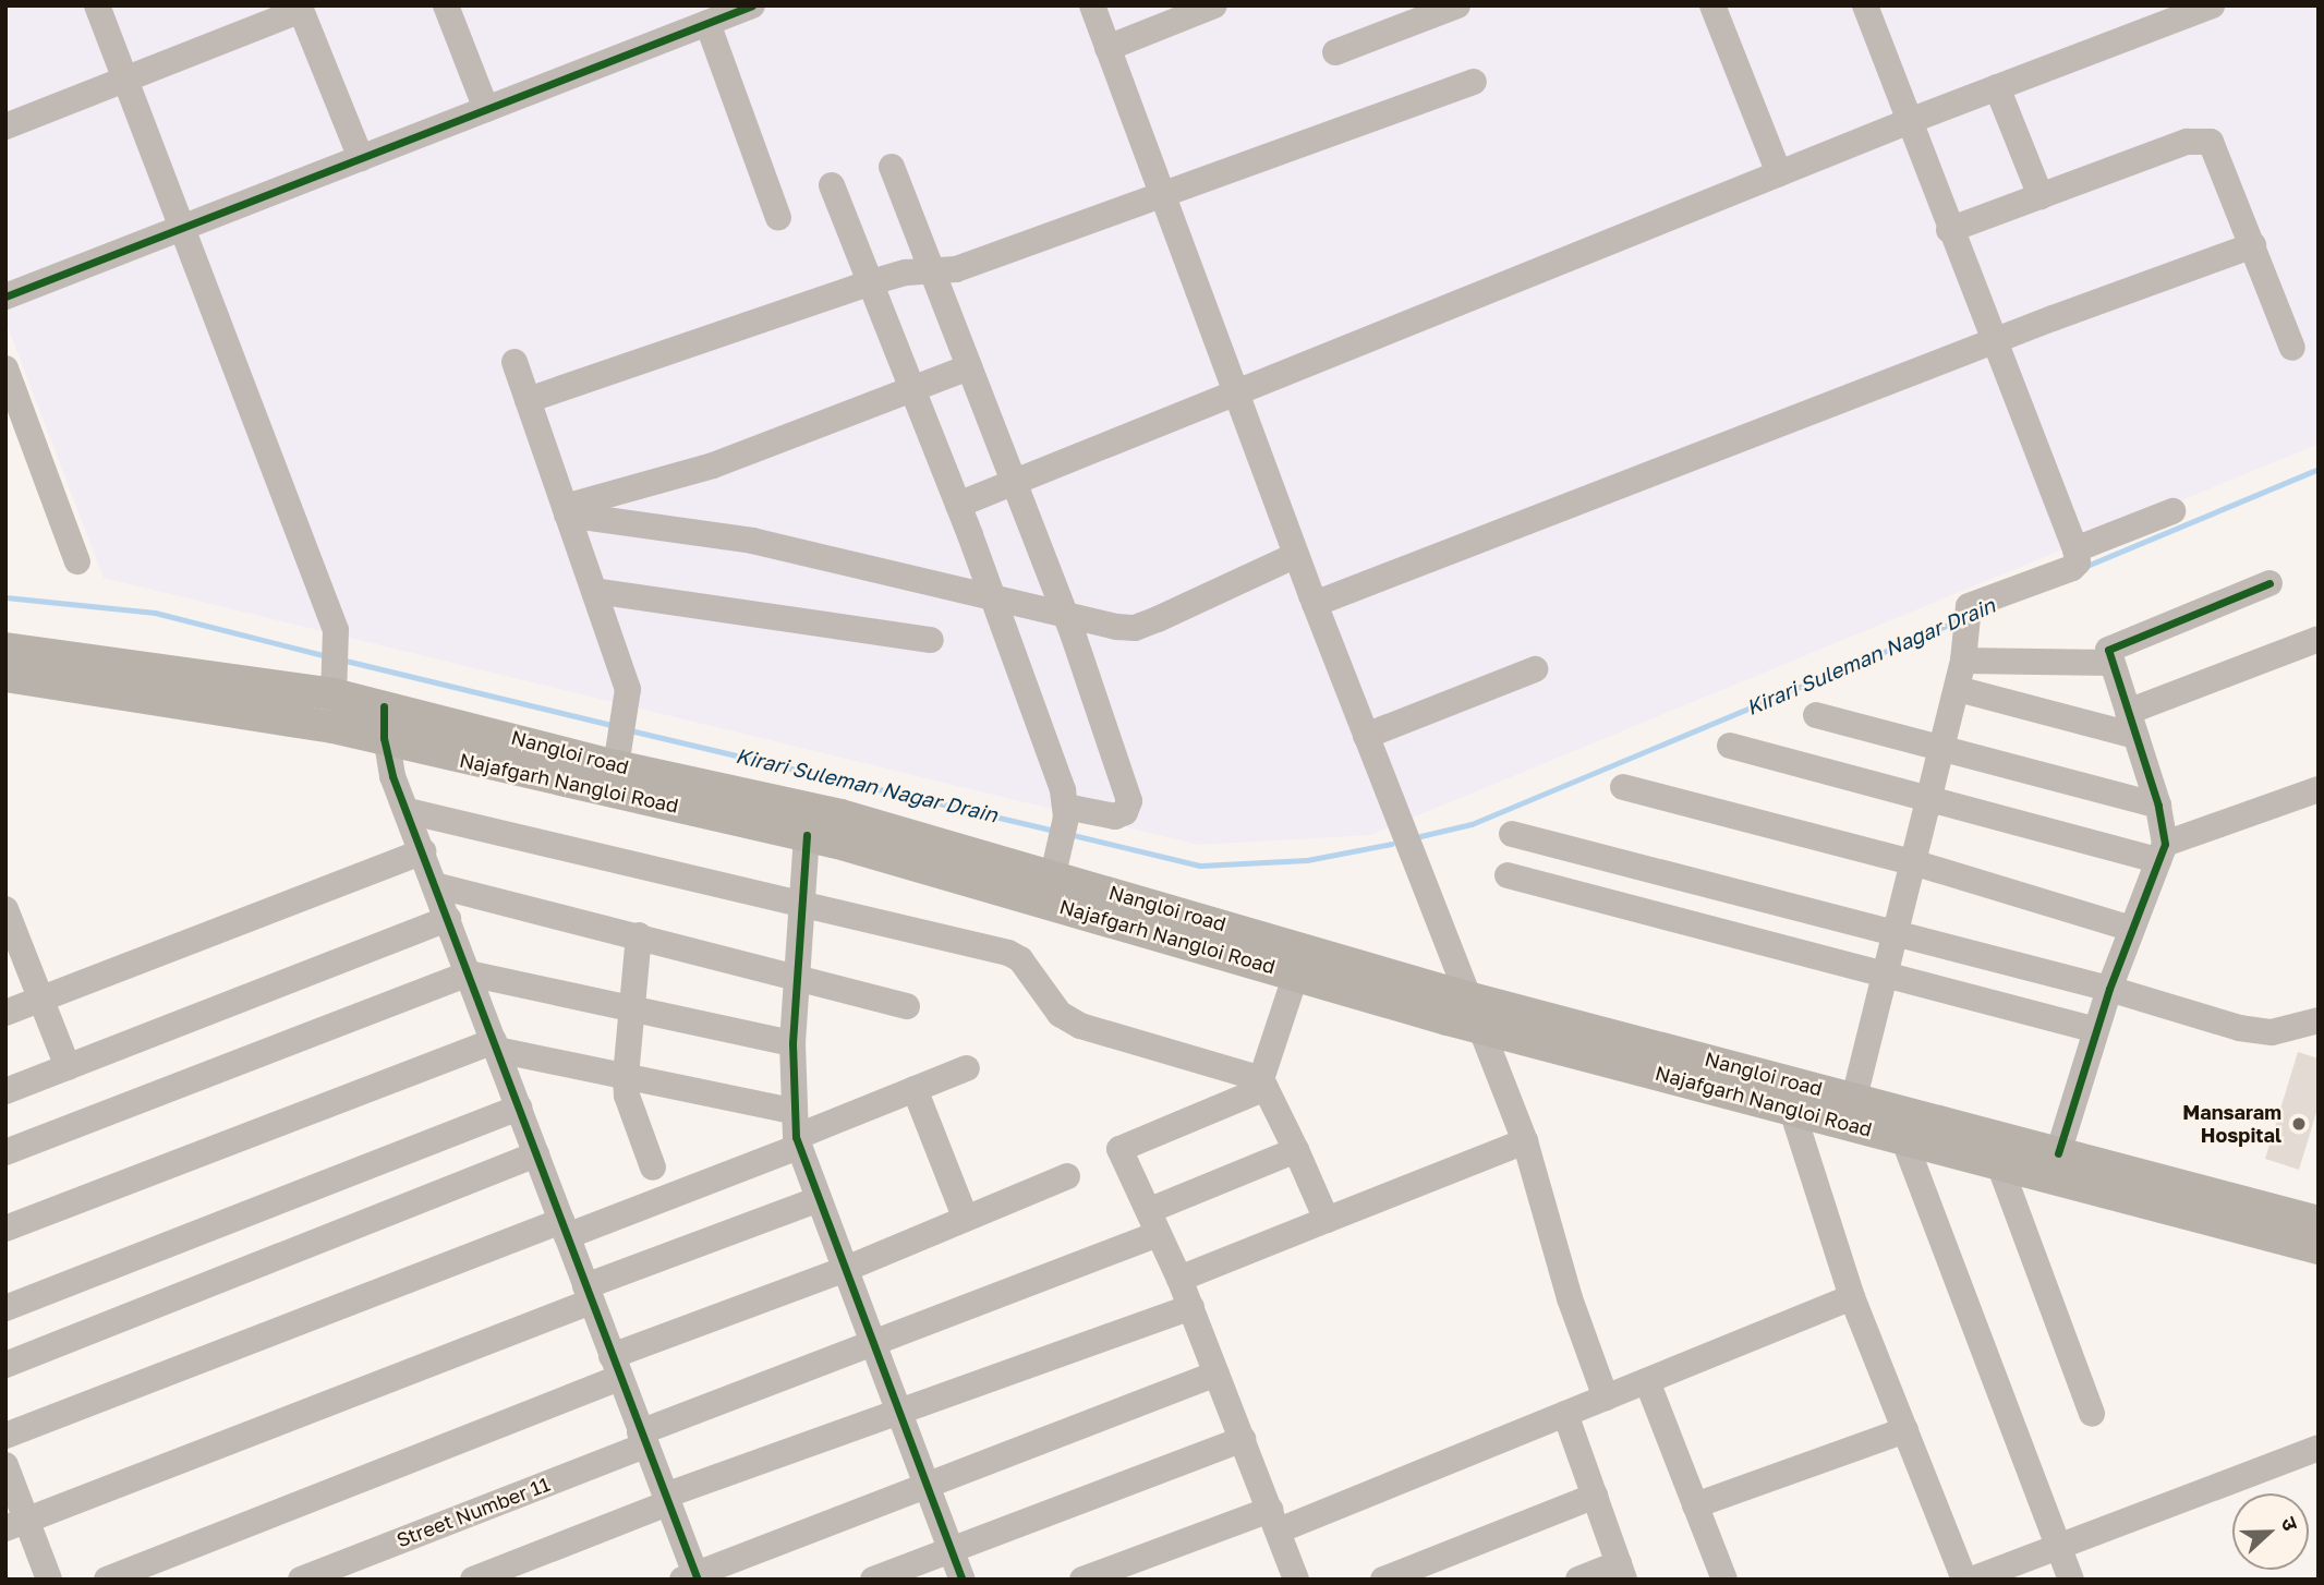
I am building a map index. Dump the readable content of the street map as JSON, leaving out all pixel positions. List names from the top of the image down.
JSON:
{
  "streets": {
    "main road": ["Nangloi road", "Najafgarh Nangloi Road"],
    "street": ["Street Number 11"]
  },
  "crossings": [
    ["Nangloi road", "Najafgarh Nangloi Road"]
  ],
  "water": ["Kirari Suleman Nagar Drain"],
  "places": ["Mansaram Hospital"],
  "north": "right"
}
